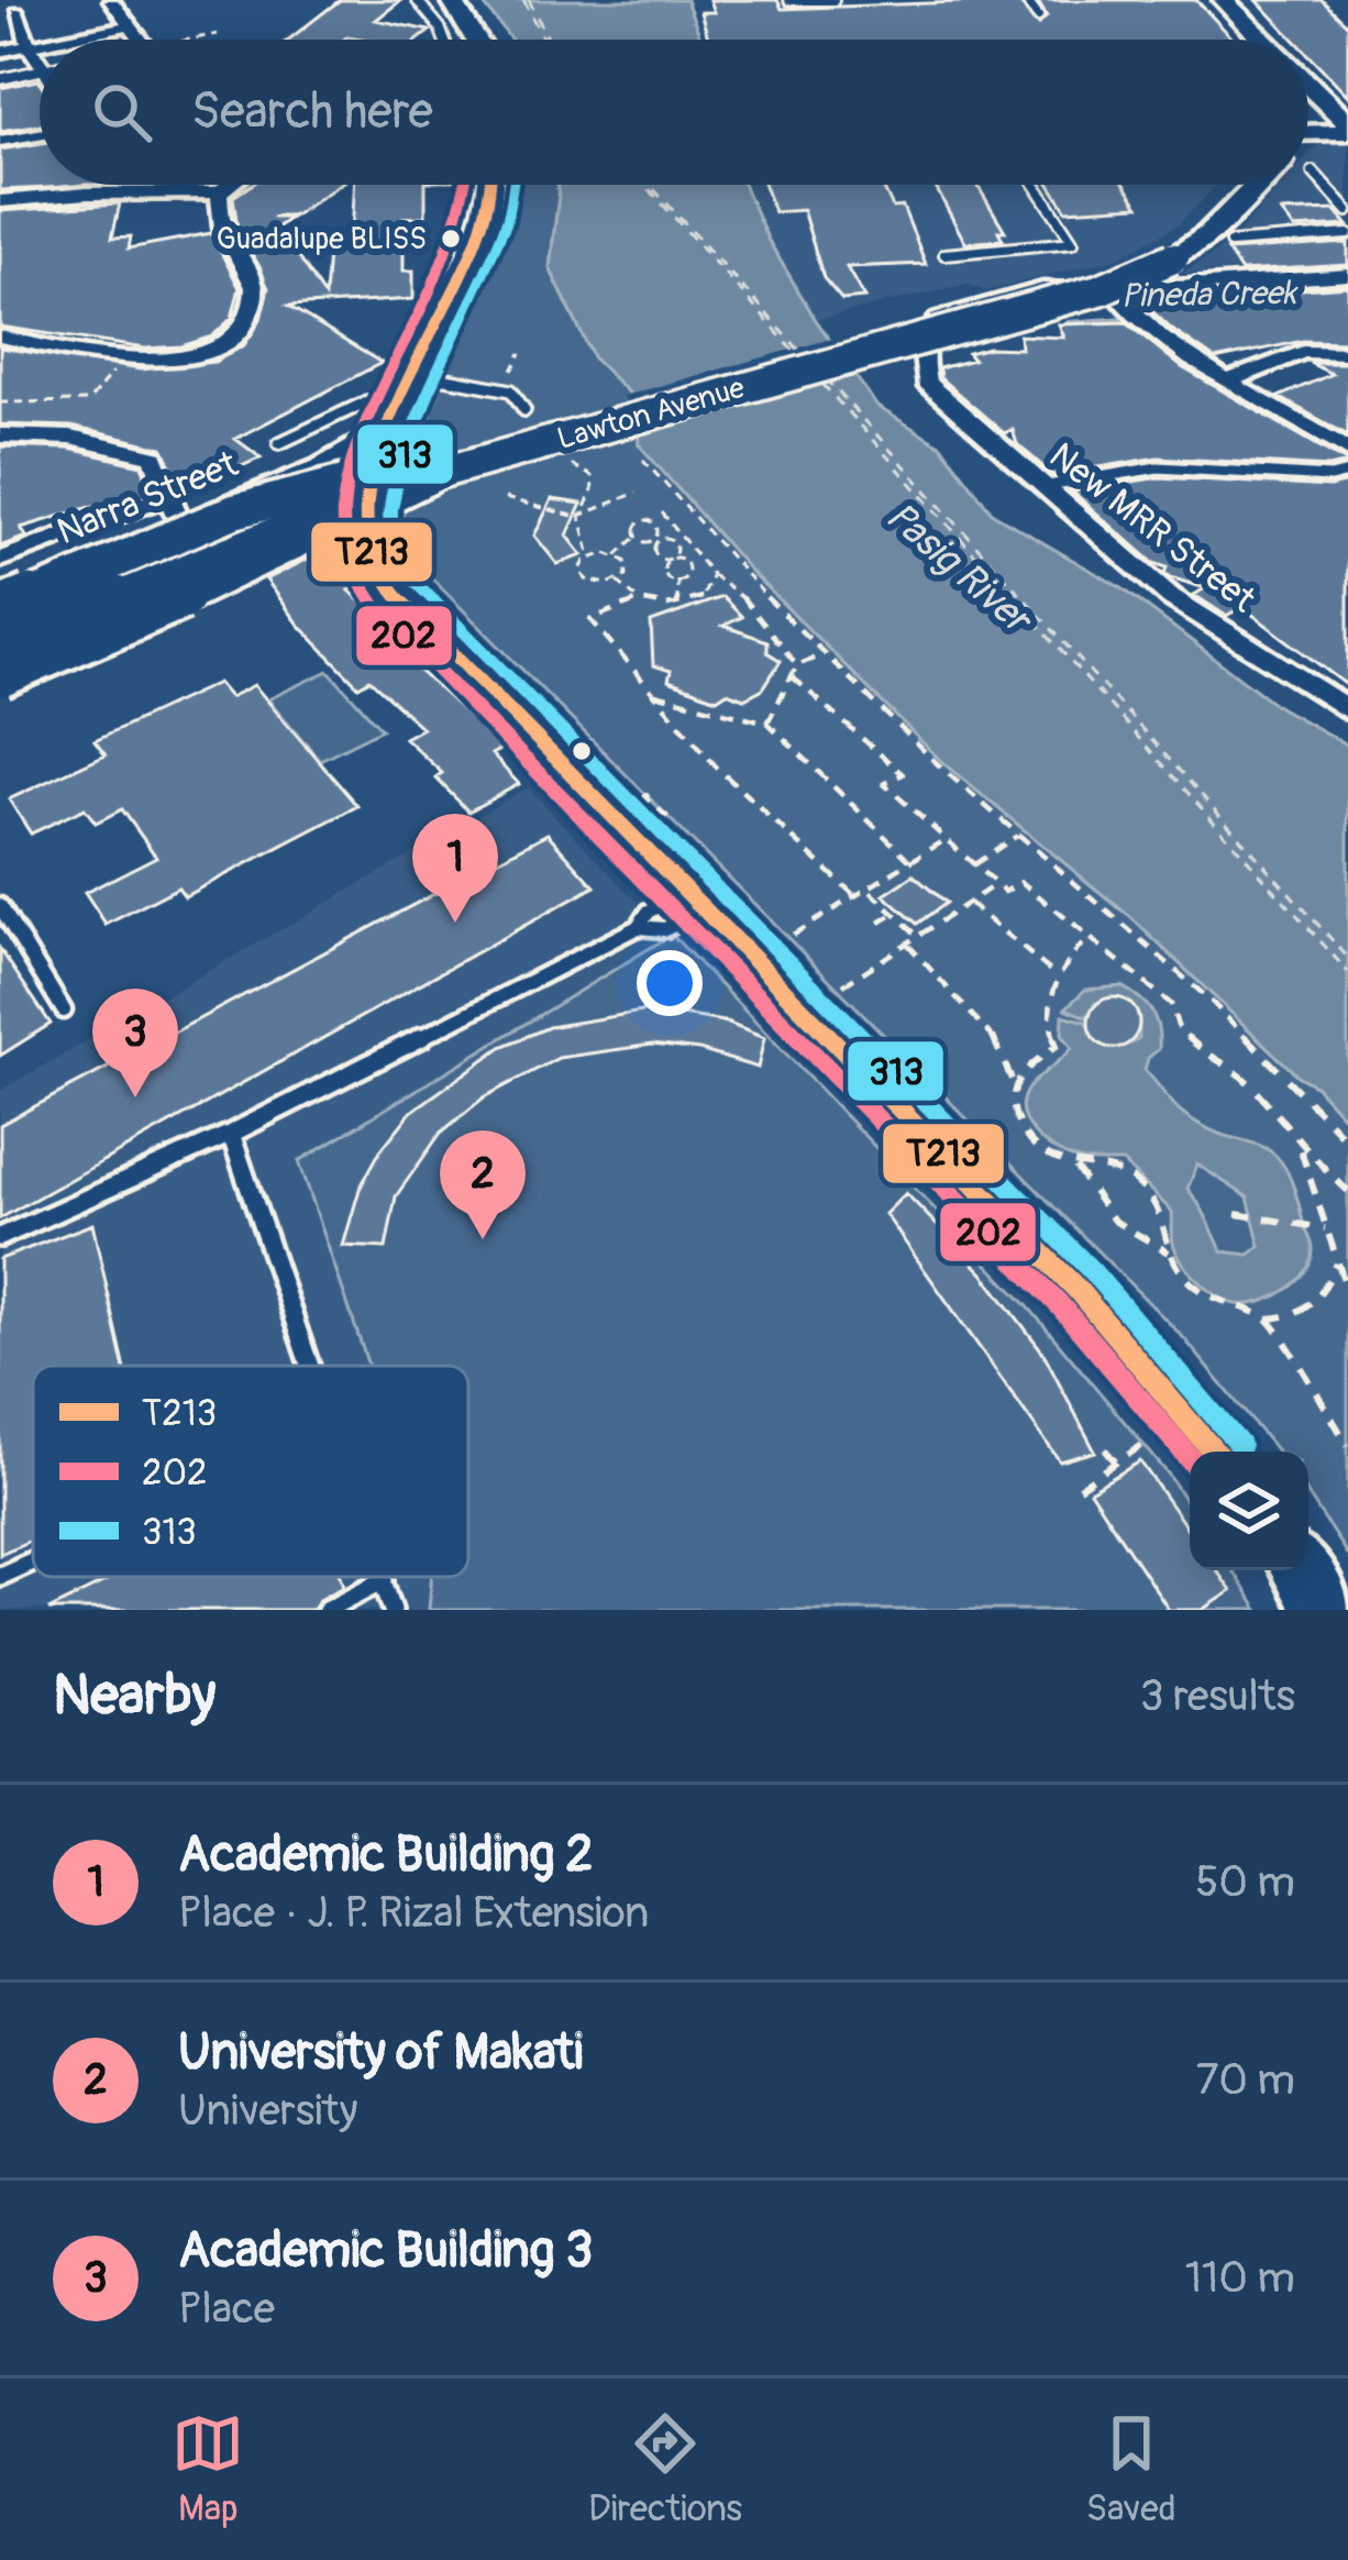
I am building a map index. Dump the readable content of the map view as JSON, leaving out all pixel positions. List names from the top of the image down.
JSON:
{
  "streets": {
    "main road": ["Lawton Avenue"],
    "street": ["Narra Street", "New MRR Street"]
  },
  "crossings": [
    ["Lawton Avenue", "Narra Street"]
  ],
  "water": ["Pineda Creek", "Pasig River"],
  "places": ["Guadalupe BLISS"],
  "lines": ["transit line T213", "transit line 202", "transit line 313"],
  "legend": ["T213", "202", "313"],
  "page": {
    "search": "Search here",
    "pins": ["1", "3", "2"],
    "heading": ["Nearby", "3 results"],
    "list": [
      {
        "mark": "1",
        "name": "Academic Building 2",
        "note": "Place · J. P. Rizal Extension",
        "value": "50 m"
      },
      {
        "mark": "2",
        "name": "University of Makati",
        "note": "University",
        "value": "70 m"
      },
      {
        "mark": "3",
        "name": "Academic Building 3",
        "note": "Place",
        "value": "110 m"
      }
    ],
    "nav": ["Map", "Directions", "Saved"]
  }
}
